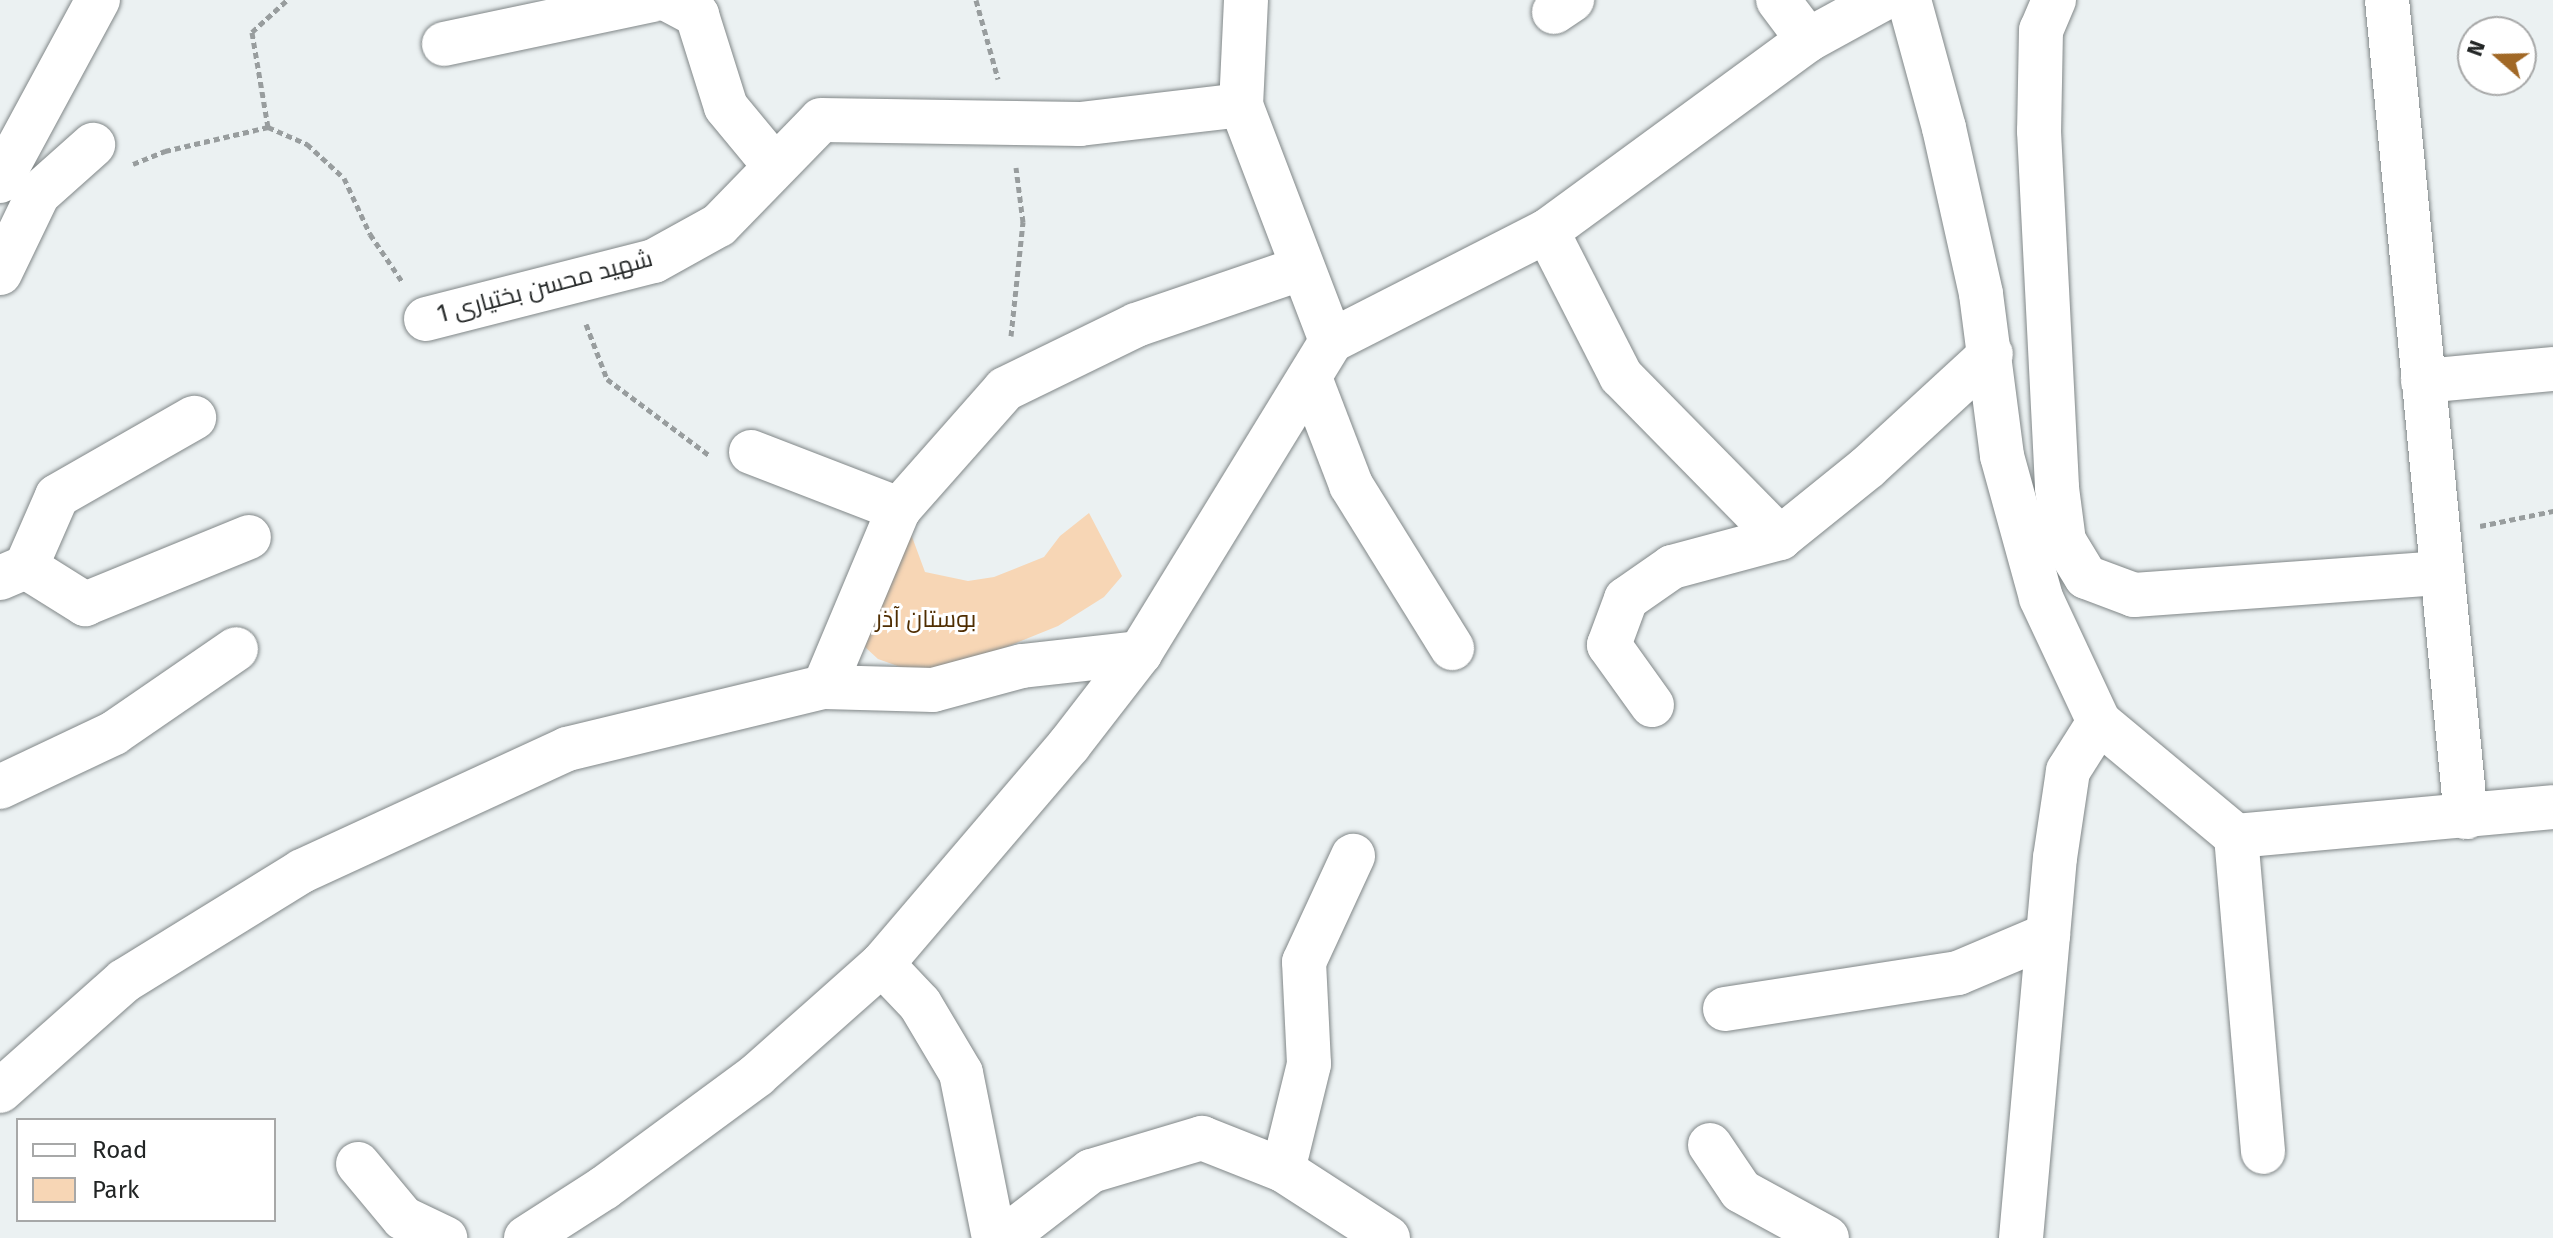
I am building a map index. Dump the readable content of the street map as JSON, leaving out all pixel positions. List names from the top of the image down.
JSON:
{
  "streets": {
    "street": ["شهید محسن بختیاری 1"]
  },
  "parks": ["بوستان آذر"],
  "legend": ["Road", "Park"],
  "north": "left"
}
